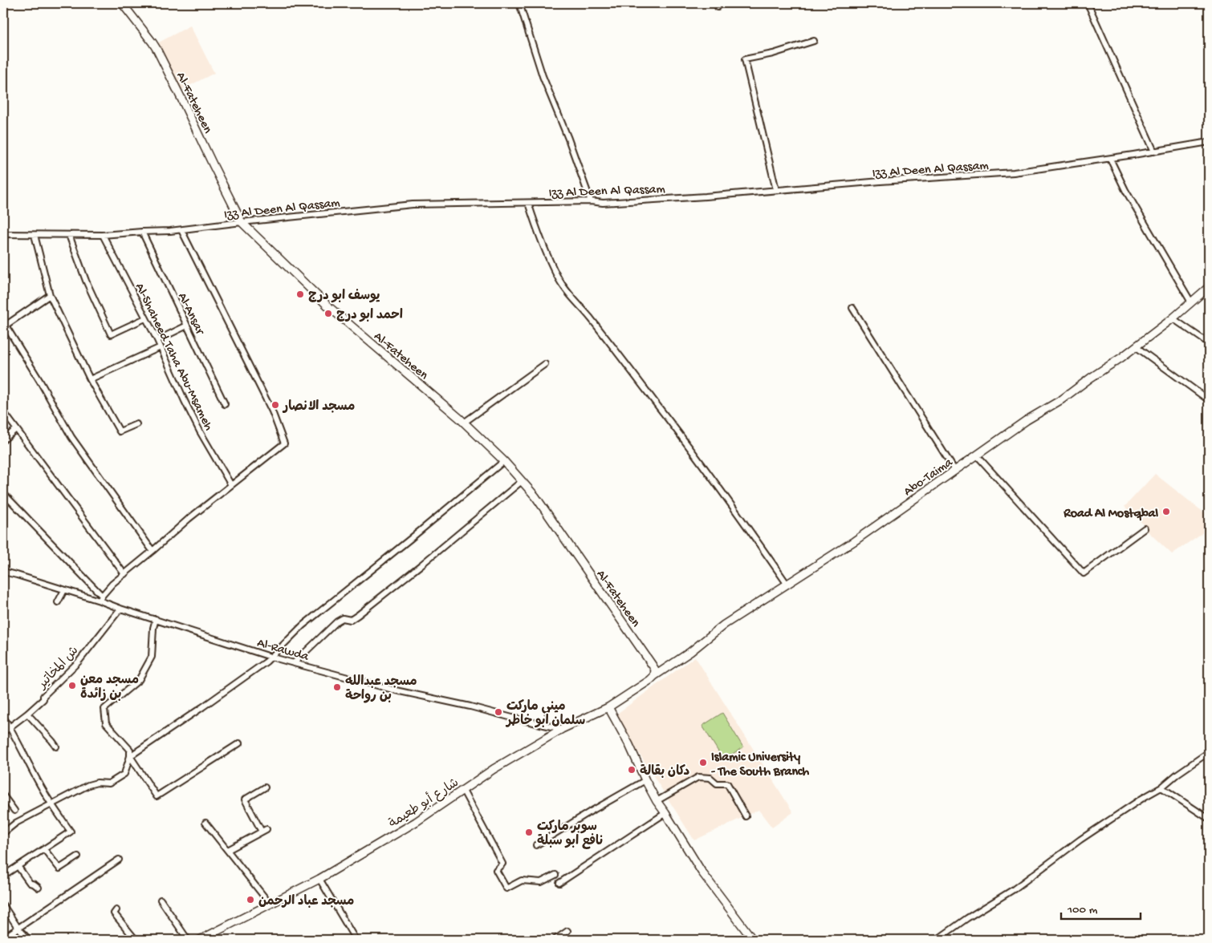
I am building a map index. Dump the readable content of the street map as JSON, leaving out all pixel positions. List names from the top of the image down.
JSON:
{
  "streets": {
    "street": [
      "Al-Fateheen",
      "Izz Al Deen Al Qassam",
      "Al-Ansar",
      "Al-Shaheed Taha Abu-Msameh",
      "Abo-Taima",
      "Al-Rawda",
      "ش المخاتير",
      "شارع أبو طعيمة"
    ]
  },
  "crossings": [
    ["Al-Fateheen", "Izz Al Deen Al Qassam"],
    ["Al-Fateheen", "Abo-Taima"],
    ["Al-Fateheen", "شارع أبو طعيمة"],
    ["Izz Al Deen Al Qassam", "Al-Ansar"],
    ["Izz Al Deen Al Qassam", "Al-Shaheed Taha Abu-Msameh"],
    ["Abo-Taima", "شارع أبو طعيمة"],
    ["Al-Rawda", "ش المخاتير"],
    ["Al-Rawda", "شارع أبو طعيمة"]
  ],
  "places": [
    "يوسف ابو درج",
    "احمد ابو درج",
    "مسجد الانصار",
    "Road Al Mostqbal",
    "مسجد معن بن زائدة",
    "مسجد عبدالله بن رواحة",
    "ميني ماركت سلمان ابو خاطر",
    "Islamic University - The South Branch",
    "دكان بقالة",
    "سوبر ماركت نافع ابو سبلة",
    "مسجد عباد الرحمن"
  ],
  "scale_bar": "100 m"
}
